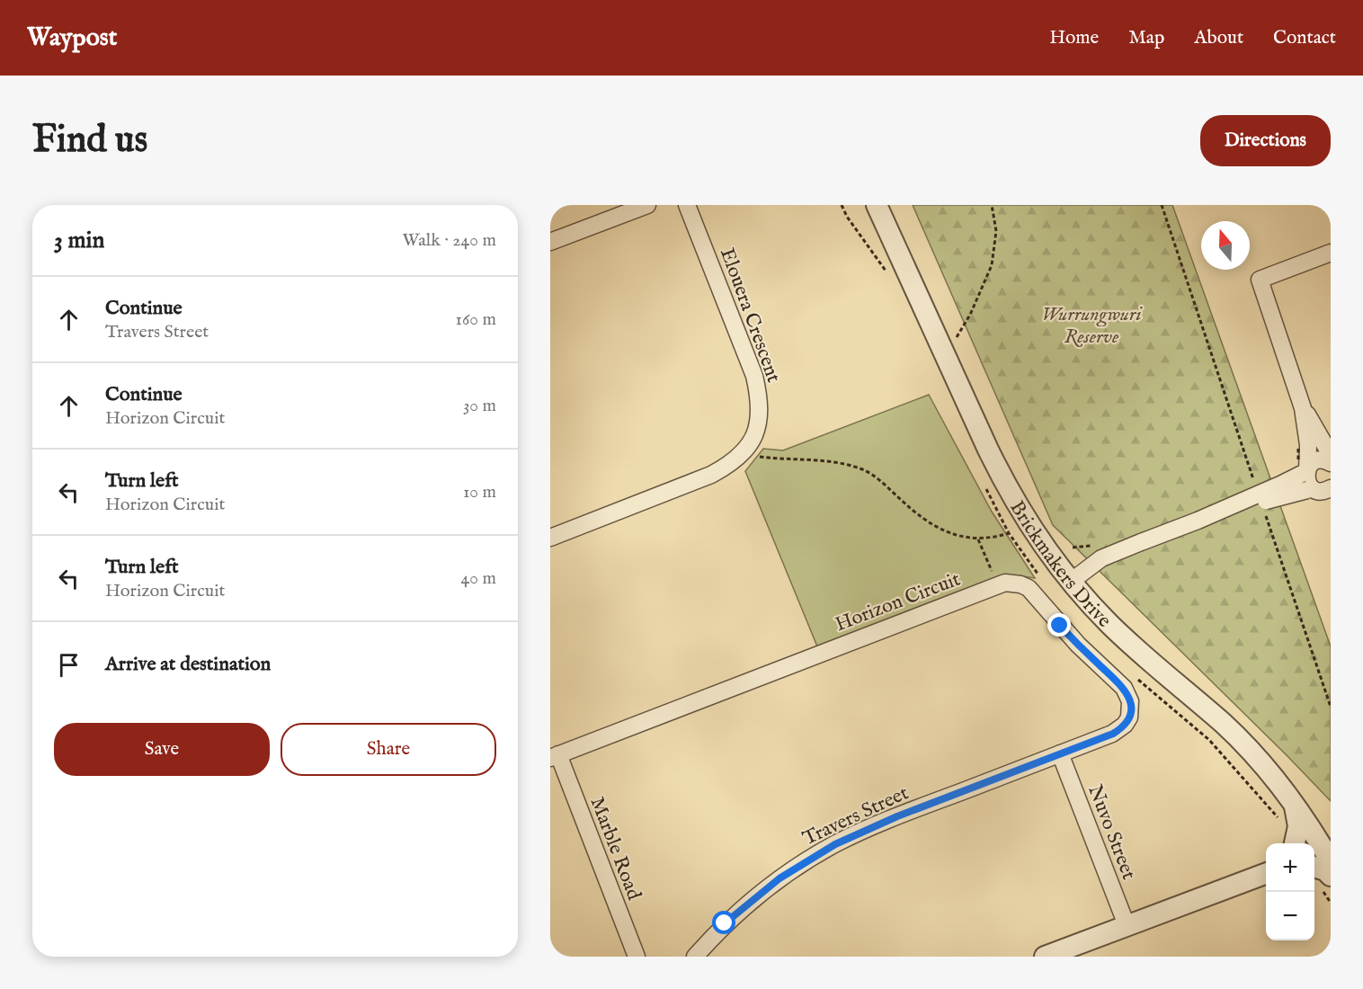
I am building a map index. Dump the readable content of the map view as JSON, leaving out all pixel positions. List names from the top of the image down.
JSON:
{
  "streets": {
    "street": [
      "Elouera Crescent",
      "Brickmakers Drive",
      "Horizon Circuit",
      "Travers Street",
      "Nuvo Street",
      "Marble Road"
    ]
  },
  "crossings": [
    ["Horizon Circuit", "Travers Street"],
    ["Horizon Circuit", "Nuvo Street"],
    ["Horizon Circuit", "Marble Road"],
    ["Travers Street", "Nuvo Street"]
  ],
  "parks": ["Wurrungwuri Reserve"],
  "north": "top",
  "page": {
    "header": "Waypost",
    "nav": [
      "Home",
      "Map",
      "About",
      "Contact"
    ],
    "buttons": [
      "Directions",
      ["Save", "Share"]
    ],
    "title": "Find us",
    "heading": ["3 min", "Walk · 240 m"],
    "list": [
      ["Continue", "Travers Street", "160 m"],
      ["Continue", "Horizon Circuit", "30 m"],
      ["Turn left", "Horizon Circuit", "10 m"],
      ["Turn left", "Horizon Circuit", "40 m"],
      "Arrive at destination"
    ],
    "map_buttons": ["+", "−"]
  }
}
